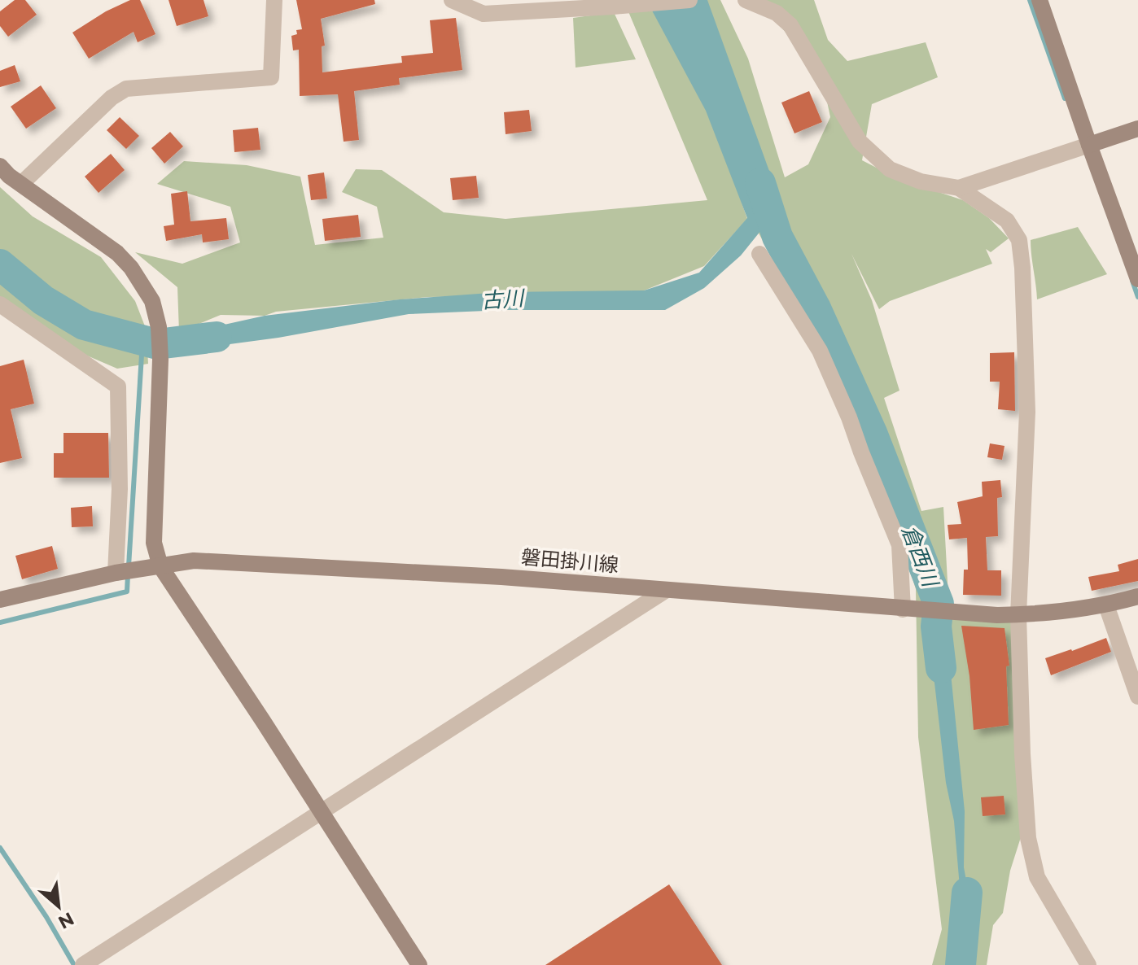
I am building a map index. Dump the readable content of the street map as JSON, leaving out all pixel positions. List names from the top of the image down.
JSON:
{
  "streets": {
    "street": ["磐田掛川線"]
  },
  "water": ["古川", "倉西川"],
  "north": "bottom right"
}
